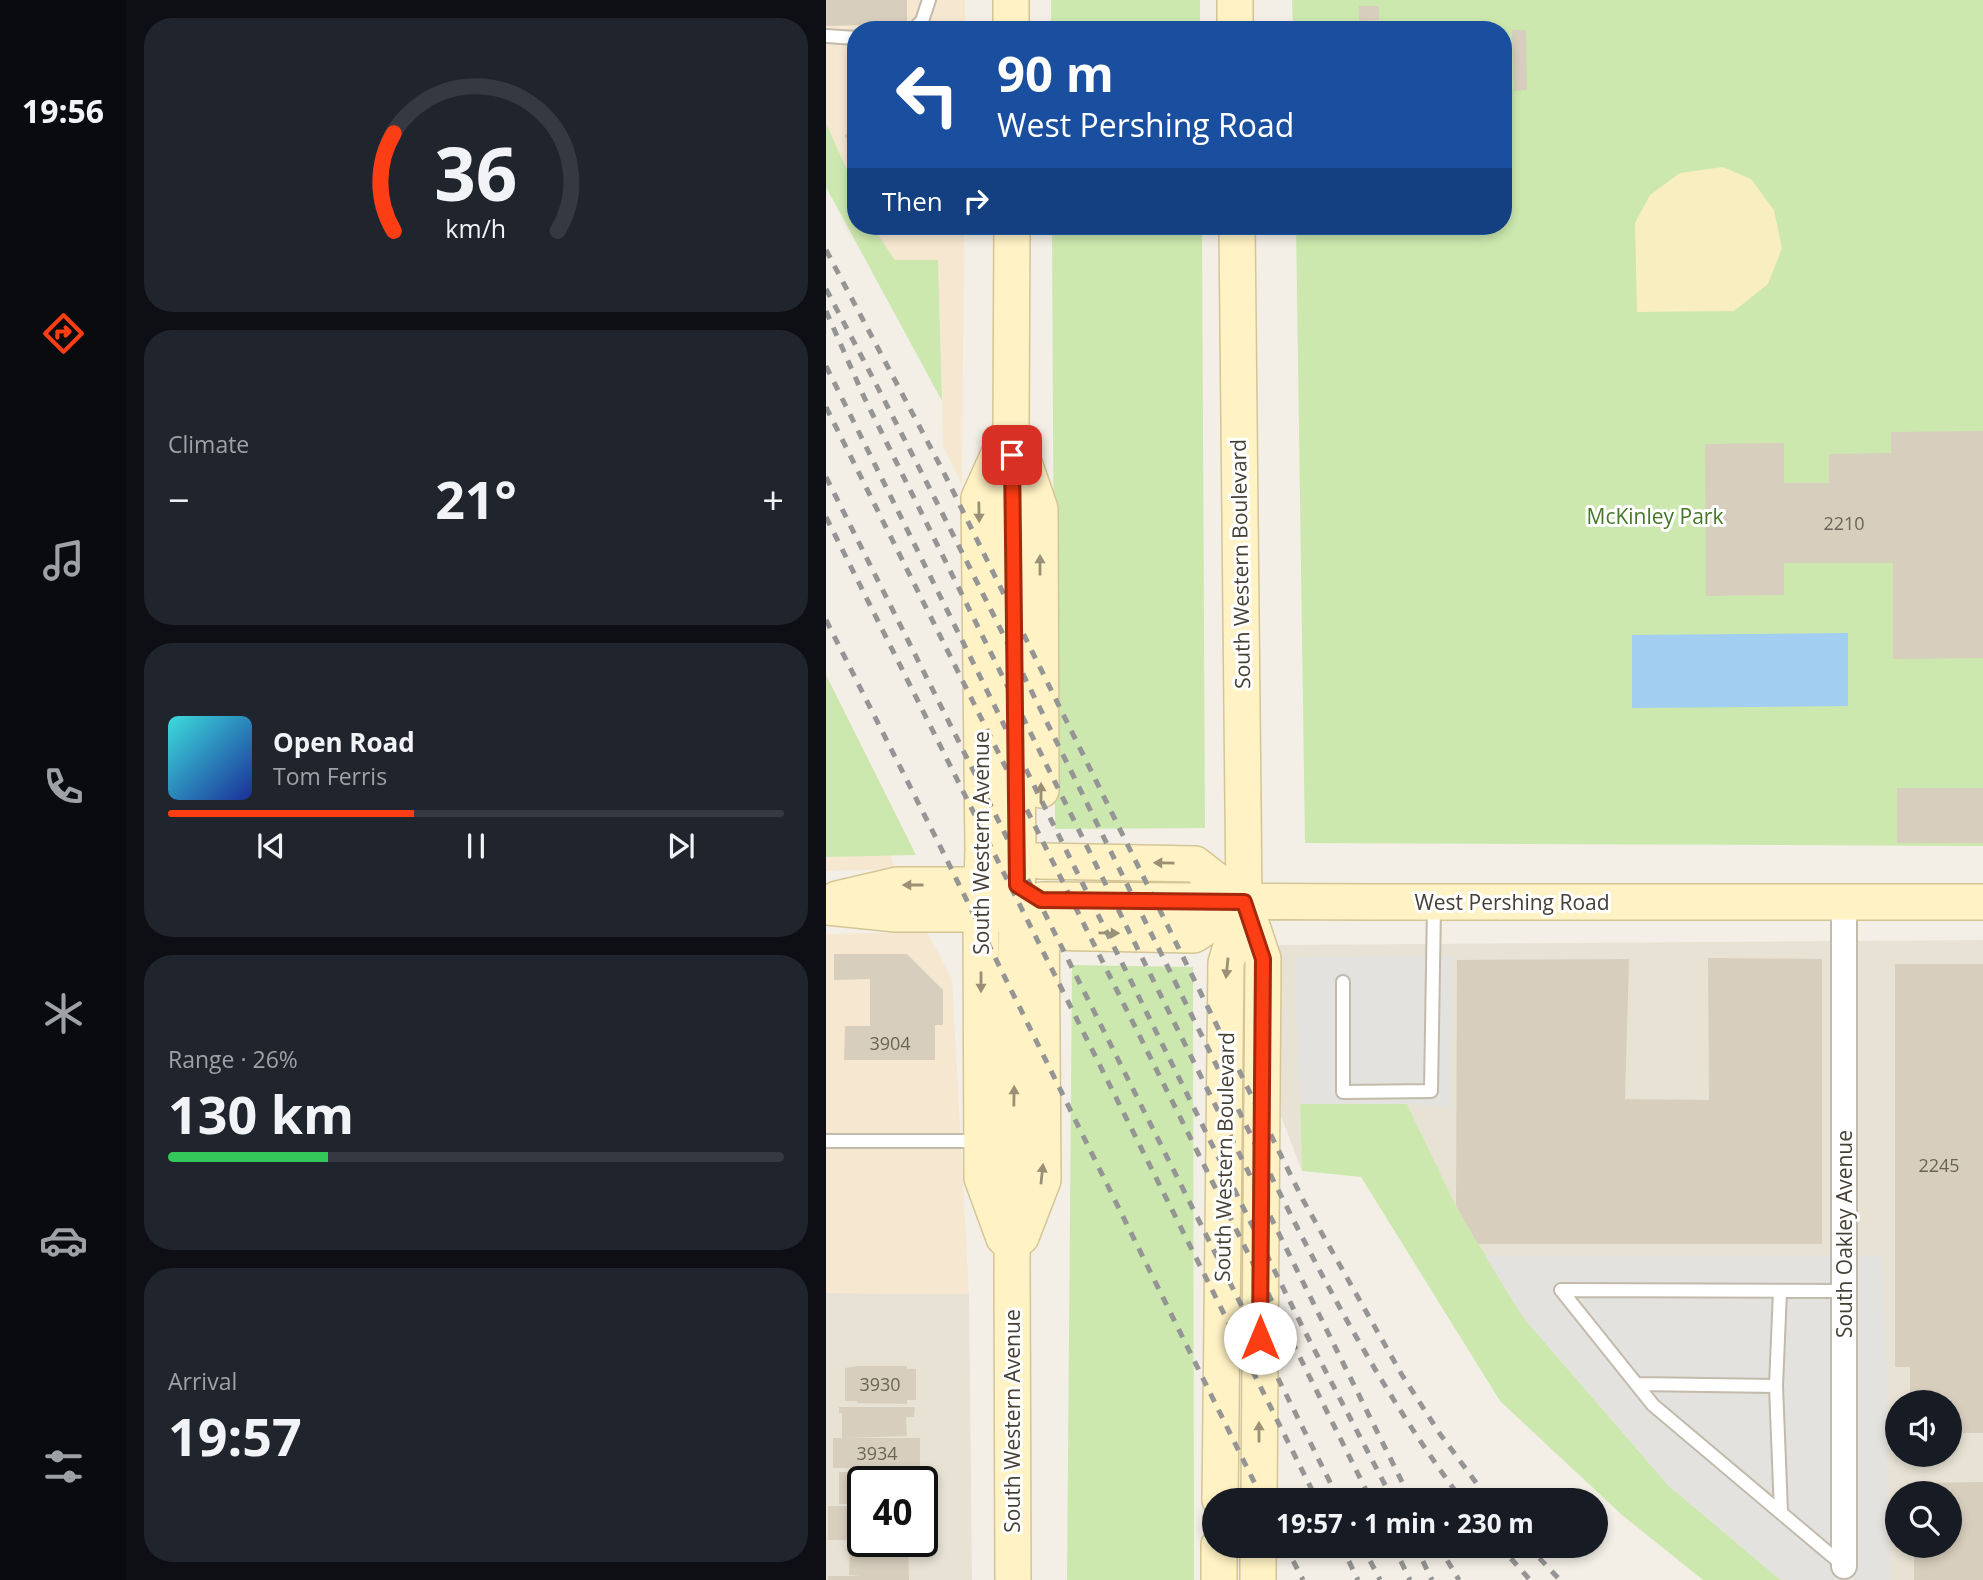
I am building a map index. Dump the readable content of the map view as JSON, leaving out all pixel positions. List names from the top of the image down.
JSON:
{
  "streets": {
    "main road": ["South Western Boulevard", "South Western Avenue", "West Pershing Road"],
    "street": ["South Oakley Avenue"]
  },
  "crossings": [
    ["South Western Boulevard", "West Pershing Road"],
    ["West Pershing Road", "South Oakley Avenue"]
  ],
  "parks": ["McKinley Park"],
  "house_numbers": [
    "2210",
    "3904",
    "2245",
    "3930",
    "3934"
  ],
  "page": {
    "tabs": "19:56",
    "turn": ["90 m", "West Pershing Road"],
    "then": "Then",
    "tile": [
      "Climate",
      ["Range · 26%", "130 km"],
      ["Arrival", "19:57"]
    ],
    "heat": ["−", "21°", "+"],
    "song": ["Open Road", "Tom Ferris"],
    "limit": "40",
    "trip": "19:57 · 1 min · 230 m",
    "gauge": ["36", "km/h"]
  }
}
